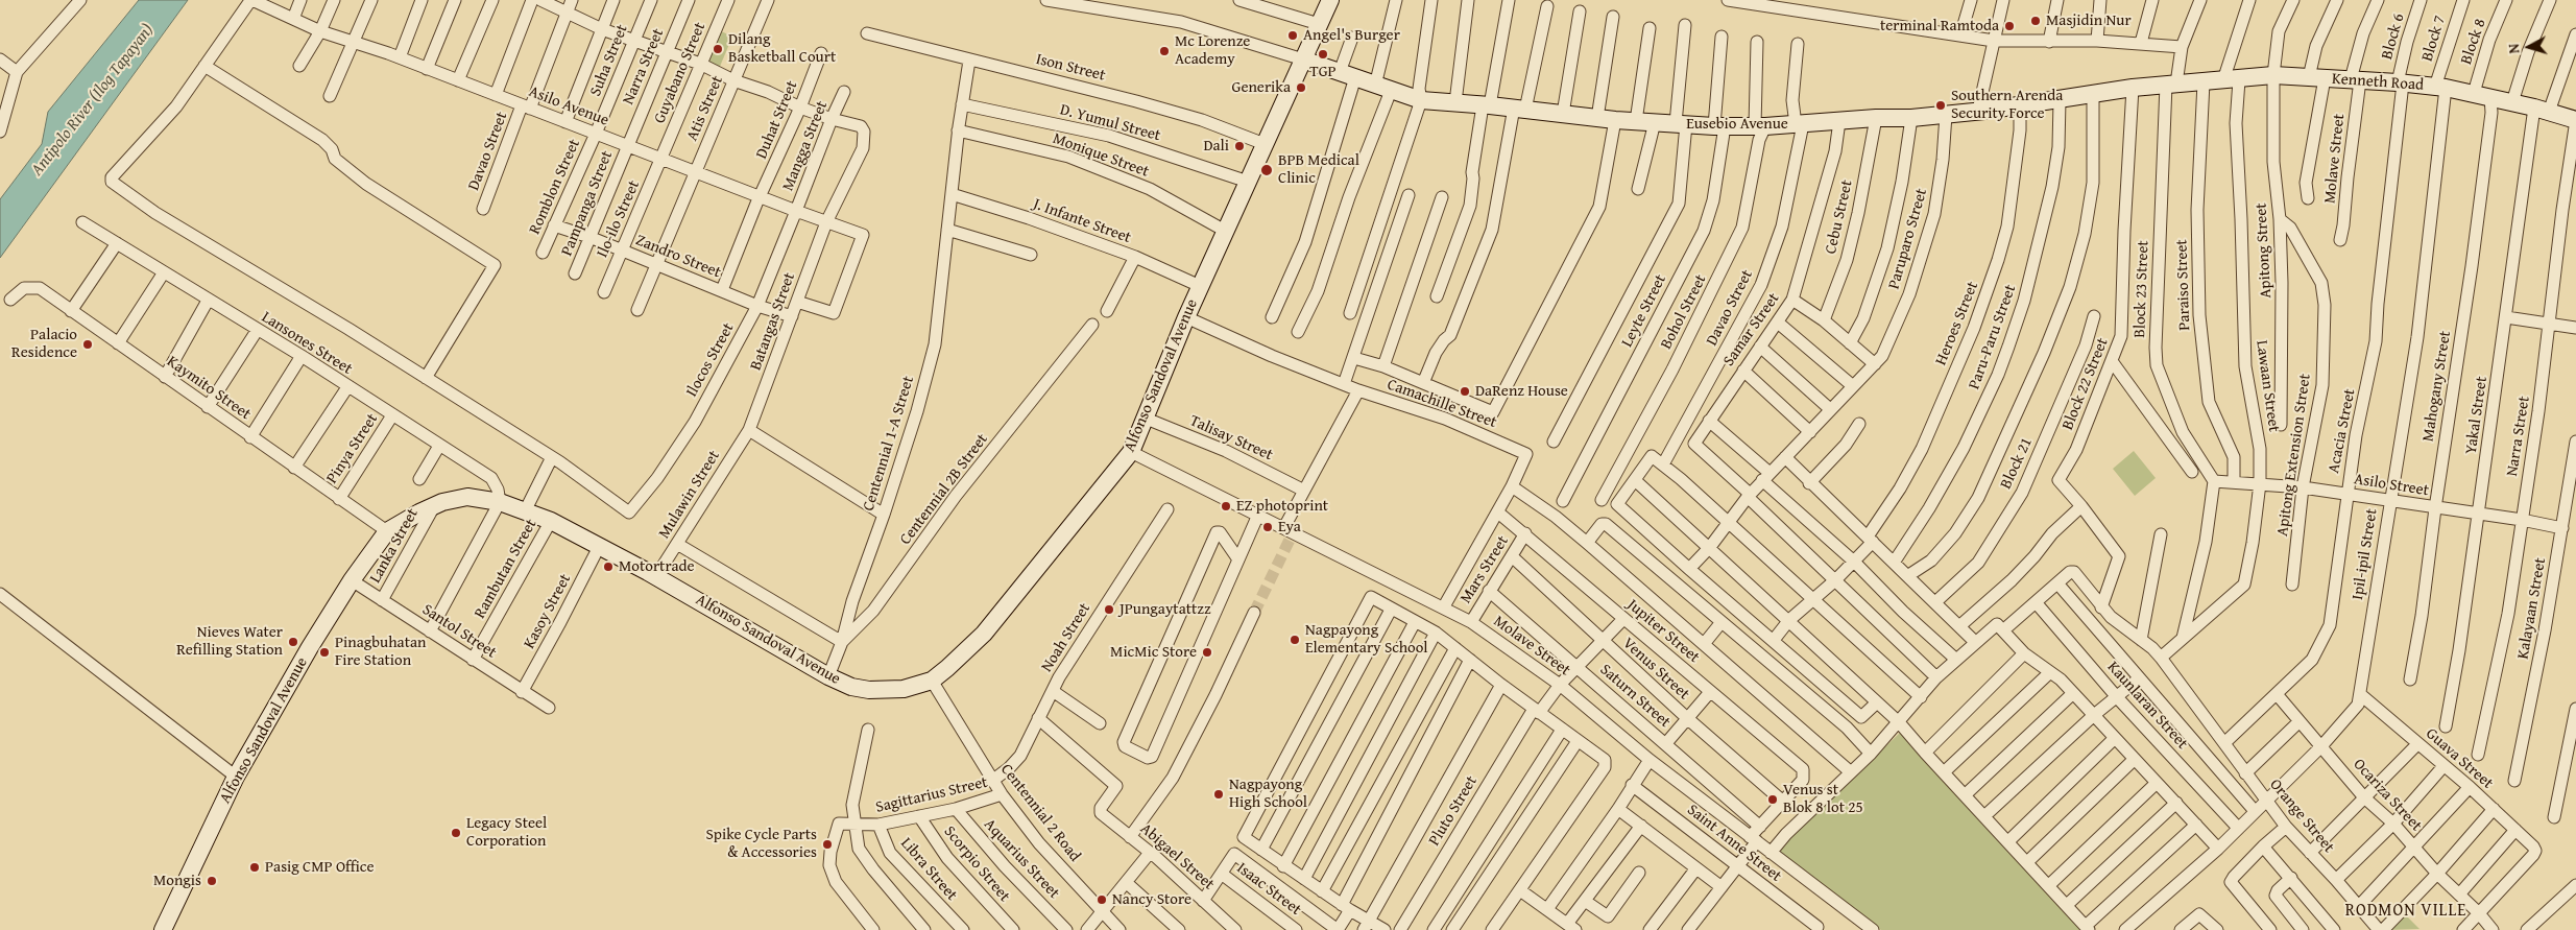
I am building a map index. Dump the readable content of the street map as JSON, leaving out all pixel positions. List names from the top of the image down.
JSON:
{
  "streets": {
    "main road": ["Kenneth Road", "Eusebio Avenue", "Alfonso Sandoval Avenue"],
    "street": [
      "Block 6",
      "Block 7",
      "Block 8",
      "Suha Street",
      "Narra Street",
      "Ison Street",
      "Guyabano Street",
      "Asilo Avenue",
      "Atis Street",
      "Duhat Street",
      "D. Yumul Street",
      "Mangga Street",
      "Davao Street",
      "Monique Street",
      "Molave Street",
      "Romblon Street",
      "Pampanga Street",
      "Cebu Street",
      "Ilo-ilo Street",
      "J. Infante Street",
      "Paruparo Street",
      "Apitong Street",
      "Zandro Street",
      "Paraiso Street",
      "Block 23 Street",
      "Leyte Street",
      "Bohol Street",
      "Batangas Street",
      "Heroes Street",
      "Samar Street",
      "Paru-Paru Street",
      "Lansones Street",
      "Ilocos Street",
      "Block 22 Street",
      "Lawaan Street",
      "Mahogany Street",
      "Kaymito Street",
      "Camachille Street",
      "Yakal Street",
      "Acacia Street",
      "Talisay Street",
      "Centennial 1-A Street",
      "Pinya Street",
      "Apitong Extension Street",
      "Block 21",
      "Asilo Street",
      "Centennial 2B Street",
      "Mulawin Street",
      "Lanka Street",
      "Ipil-ipil Street",
      "Rambutan Street",
      "Mars Street",
      "Kalayaan Street",
      "Kasoy Street",
      "Santol Street",
      "Jupiter Street",
      "Noah Street",
      "Venus Street",
      "Saturn Street",
      "Kaunlaran Street",
      "Guava Street",
      "Sagittarius Street",
      "Ocariza Street",
      "Pluto Street",
      "Centennial 2 Road",
      "Orange Street",
      "Saint Anne Street",
      "Abigael Street",
      "Aquarius Street",
      "Scorpio Street",
      "Libra Street",
      "Isaac Street"
    ]
  },
  "crossings": [
    ["Block 6", "Kenneth Road"],
    ["Block 6", "Acacia Street"],
    ["Block 7", "Kenneth Road"],
    ["Block 7", "Ipil-ipil Street"],
    ["Block 8", "Kenneth Road"],
    ["Suha Street", "Asilo Avenue"],
    ["Suha Street", "Romblon Street"],
    ["Narra Street", "Kenneth Road"],
    ["Narra Street", "Asilo Avenue"],
    ["Narra Street", "Pampanga Street"],
    ["Narra Street", "Asilo Street"],
    ["Ison Street", "Alfonso Sandoval Avenue"],
    ["Ison Street", "Centennial 1-A Street"],
    ["Guyabano Street", "Asilo Avenue"],
    ["Guyabano Street", "Ilo-ilo Street"],
    ["Kenneth Road", "Eusebio Avenue"],
    ["Kenneth Road", "Molave Street"],
    ["Kenneth Road", "Apitong Street"],
    ["Kenneth Road", "Paraiso Street"],
    ["Kenneth Road", "Block 23 Street"],
    ["Kenneth Road", "Lawaan Street"],
    ["Kenneth Road", "Mahogany Street"],
    ["Kenneth Road", "Yakal Street"],
    ["Kenneth Road", "Acacia Street"],
    ["Kenneth Road", "Ipil-ipil Street"],
    ["Asilo Avenue", "Atis Street"],
    ["Asilo Avenue", "Duhat Street"],
    ["Asilo Avenue", "Mangga Street"],
    ["Asilo Avenue", "Davao Street"],
    ["Asilo Avenue", "Romblon Street"],
    ["Asilo Avenue", "Pampanga Street"],
    ["Asilo Avenue", "Ilo-ilo Street"],
    ["Asilo Avenue", "Batangas Street"],
    ["Asilo Avenue", "Ilocos Street"],
    ["Duhat Street", "Zandro Street"],
    ["D. Yumul Street", "Alfonso Sandoval Avenue"],
    ["D. Yumul Street", "Centennial 1-A Street"],
    ["Eusebio Avenue", "Davao Street"],
    ["Eusebio Avenue", "Cebu Street"],
    ["Eusebio Avenue", "Paruparo Street"],
    ["Eusebio Avenue", "Block 23 Street"],
    ["Eusebio Avenue", "Leyte Street"],
    ["Eusebio Avenue", "Bohol Street"],
    ["Eusebio Avenue", "Heroes Street"],
    ["Eusebio Avenue", "Samar Street"],
    ["Eusebio Avenue", "Paru-Paru Street"],
    ["Eusebio Avenue", "Alfonso Sandoval Avenue"],
    ["Eusebio Avenue", "Block 22 Street"],
    ["Mangga Street", "Batangas Street"],
    ["Mangga Street", "Ilocos Street"],
    ["Monique Street", "Alfonso Sandoval Avenue"],
    ["Monique Street", "Centennial 1-A Street"],
    ["Molave Street", "Alfonso Sandoval Avenue"],
    ["Molave Street", "Camachille Street"],
    ["Molave Street", "Mars Street"],
    ["Molave Street", "Pluto Street"],
    ["Romblon Street", "Zandro Street"],
    ["Pampanga Street", "Zandro Street"],
    ["Ilo-ilo Street", "Zandro Street"],
    ["J. Infante Street", "Alfonso Sandoval Avenue"],
    ["J. Infante Street", "Centennial 1-A Street"],
    ["Paruparo Street", "Samar Street"],
    ["Apitong Street", "Apitong Extension Street"],
    ["Zandro Street", "Batangas Street"],
    ["Zandro Street", "Ilocos Street"],
    ["Paraiso Street", "Asilo Street"],
    ["Block 23 Street", "Asilo Street"],
    ["Batangas Street", "Mulawin Street"],
    ["Lansones Street", "Alfonso Sandoval Avenue"],
    ["Lansones Street", "Pinya Street"],
    ["Alfonso Sandoval Avenue", "Kaymito Street"],
    ["Alfonso Sandoval Avenue", "Camachille Street"],
    ["Alfonso Sandoval Avenue", "Talisay Street"],
    ["Alfonso Sandoval Avenue", "Centennial 2B Street"],
    ["Alfonso Sandoval Avenue", "Mulawin Street"],
    ["Alfonso Sandoval Avenue", "Lanka Street"],
    ["Alfonso Sandoval Avenue", "Rambutan Street"],
    ["Alfonso Sandoval Avenue", "Kasoy Street"],
    ["Alfonso Sandoval Avenue", "Santol Street"],
    ["Alfonso Sandoval Avenue", "Centennial 2 Road"],
    ["Lawaan Street", "Asilo Street"],
    ["Lawaan Street", "Orange Street"],
    ["Mahogany Street", "Asilo Street"],
    ["Kaymito Street", "Pinya Street"],
    ["Camachille Street", "Jupiter Street"],
    ["Yakal Street", "Asilo Street"],
    ["Acacia Street", "Asilo Street"],
    ["Acacia Street", "Ocariza Street"],
    ["Acacia Street", "Orange Street"],
    ["Centennial 1-A Street", "Centennial 2B Street"],
    ["Apitong Extension Street", "Asilo Street"],
    ["Asilo Street", "Ipil-ipil Street"],
    ["Asilo Street", "Kalayaan Street"],
    ["Lanka Street", "Santol Street"],
    ["Ipil-ipil Street", "Kaunlaran Street"],
    ["Ipil-ipil Street", "Guava Street"],
    ["Ipil-ipil Street", "Ocariza Street"],
    ["Ipil-ipil Street", "Orange Street"],
    ["Rambutan Street", "Santol Street"],
    ["Mars Street", "Jupiter Street"],
    ["Mars Street", "Venus Street"],
    ["Mars Street", "Saturn Street"],
    ["Kasoy Street", "Santol Street"],
    ["Jupiter Street", "Venus Street"],
    ["Jupiter Street", "Pluto Street"],
    ["Noah Street", "Centennial 2 Road"],
    ["Noah Street", "Abigael Street"],
    ["Venus Street", "Pluto Street"],
    ["Saturn Street", "Pluto Street"],
    ["Guava Street", "Ocariza Street"],
    ["Sagittarius Street", "Centennial 2 Road"],
    ["Sagittarius Street", "Aquarius Street"],
    ["Sagittarius Street", "Scorpio Street"],
    ["Sagittarius Street", "Libra Street"],
    ["Abigael Street", "Isaac Street"]
  ],
  "districts": ["RODMON VILLE"],
  "water": ["Antipolo River (Ilog Tapayan)"],
  "places": [
    "Masjidin Nur",
    "terminal Ramtoda",
    "Angel's Burger",
    "Dilang Basketball Court",
    "Mc Lorenze Academy",
    "TGP",
    "Generika",
    "Southern Arenda Security Force",
    "Dali",
    "BPB Medical Clinic",
    "Palacio Residence",
    "DaRenz House",
    "EZ photoprint",
    "Eya",
    "Motortrade",
    "JPungaytattzz",
    "Nagpayong Elementary School",
    "Nieves Water Refilling Station",
    "Pinagbuhatan Fire Station",
    "MicMic Store",
    "Nagpayong High School",
    "Venus st Blok 8 lot 25",
    "Legacy Steel Corporation",
    "Spike Cycle Parts & Accessories",
    "Pasig CMP Office",
    "Mongis",
    "Nancy Store"
  ],
  "north": "left"
}
